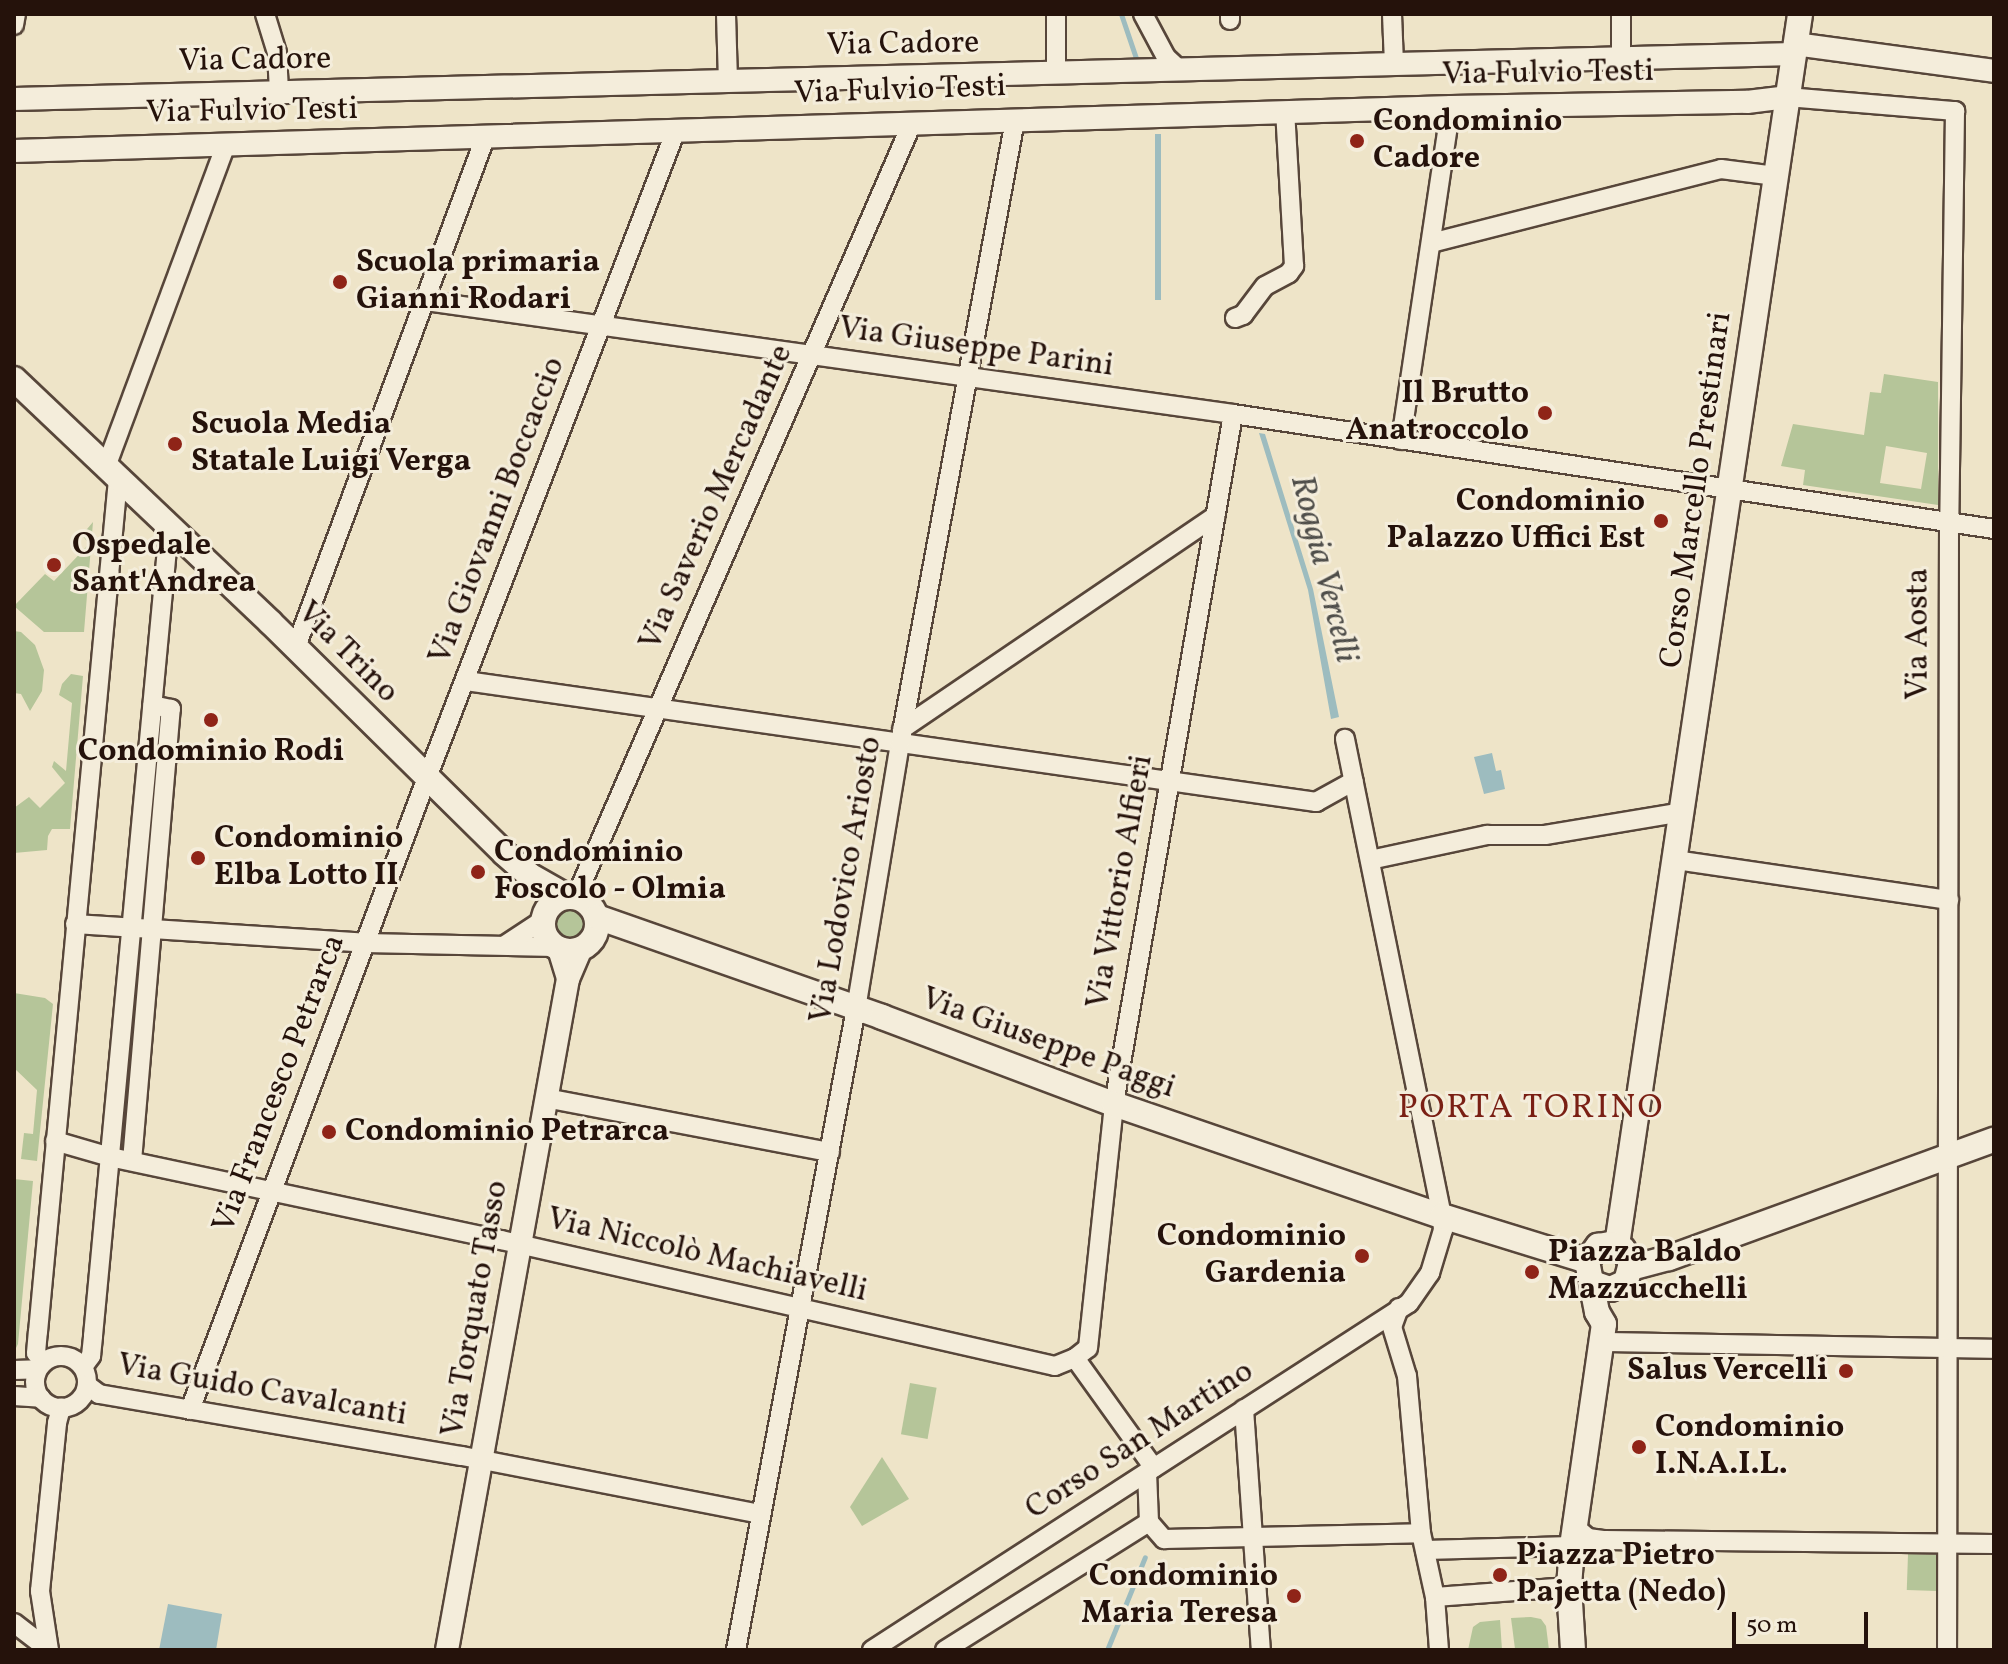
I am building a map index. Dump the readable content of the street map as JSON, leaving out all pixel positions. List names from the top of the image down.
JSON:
{
  "streets": {
    "main road": ["Corso Marcello Prestinari", "Via Trino", "Via Giuseppe Paggi"],
    "street": [
      "Via Cadore",
      "Via Fulvio Testi",
      "Via Giuseppe Parini",
      "Via Saverio Mercadante",
      "Via Giovanni Boccaccio",
      "Via Aosta",
      "Via Lodovico Ariosto",
      "Via Vittorio Alfieri",
      "Via Francesco Petrarca",
      "Via Niccolò Machiavelli",
      "Via Torquato Tasso",
      "Via Guido Cavalcanti",
      "Corso San Martino"
    ]
  },
  "crossings": [
    ["Via Cadore", "Corso Marcello Prestinari"],
    ["Via Fulvio Testi", "Corso Marcello Prestinari"],
    ["Via Fulvio Testi", "Via Saverio Mercadante"],
    ["Via Fulvio Testi", "Via Giovanni Boccaccio"],
    ["Via Fulvio Testi", "Via Aosta"],
    ["Via Fulvio Testi", "Via Lodovico Ariosto"],
    ["Via Giuseppe Parini", "Corso Marcello Prestinari"],
    ["Via Giuseppe Parini", "Via Saverio Mercadante"],
    ["Via Giuseppe Parini", "Via Giovanni Boccaccio"],
    ["Via Giuseppe Parini", "Via Aosta"],
    ["Via Giuseppe Parini", "Via Lodovico Ariosto"],
    ["Via Giuseppe Parini", "Via Vittorio Alfieri"],
    ["Corso Marcello Prestinari", "Via Aosta"],
    ["Via Saverio Mercadante", "Via Trino"],
    ["Via Giovanni Boccaccio", "Via Trino"],
    ["Via Giovanni Boccaccio", "Via Francesco Petrarca"],
    ["Via Trino", "Via Giuseppe Paggi"],
    ["Via Trino", "Via Francesco Petrarca"],
    ["Via Trino", "Via Torquato Tasso"],
    ["Via Lodovico Ariosto", "Via Giuseppe Paggi"],
    ["Via Lodovico Ariosto", "Via Niccolò Machiavelli"],
    ["Via Lodovico Ariosto", "Via Guido Cavalcanti"],
    ["Via Vittorio Alfieri", "Via Giuseppe Paggi"],
    ["Via Vittorio Alfieri", "Via Niccolò Machiavelli"],
    ["Via Giuseppe Paggi", "Via Torquato Tasso"],
    ["Via Giuseppe Paggi", "Corso San Martino"],
    ["Via Francesco Petrarca", "Via Niccolò Machiavelli"],
    ["Via Francesco Petrarca", "Via Guido Cavalcanti"],
    ["Via Niccolò Machiavelli", "Via Torquato Tasso"],
    ["Via Torquato Tasso", "Via Guido Cavalcanti"]
  ],
  "districts": ["PORTA TORINO"],
  "water": ["Roggia Vercelli"],
  "places": [
    "Condominio Cadore",
    "Scuola primaria Gianni Rodari",
    "Il Brutto Anatroccolo",
    "Scuola Media Statale Luigi Verga",
    "Condominio Palazzo Uffici Est",
    "Ospedale Sant'Andrea",
    "Condominio Rodi",
    "Condominio Elba Lotto II",
    "Condominio Foscolo - Olmia",
    "Condominio Petrarca",
    "Condominio Gardenia",
    "Piazza Baldo Mazzucchelli",
    "Salus Vercelli",
    "Condominio I.N.A.I.L.",
    "Piazza Pietro Pajetta (Nedo)",
    "Condominio Maria Teresa"
  ],
  "scale_bar": "50 m"
}
